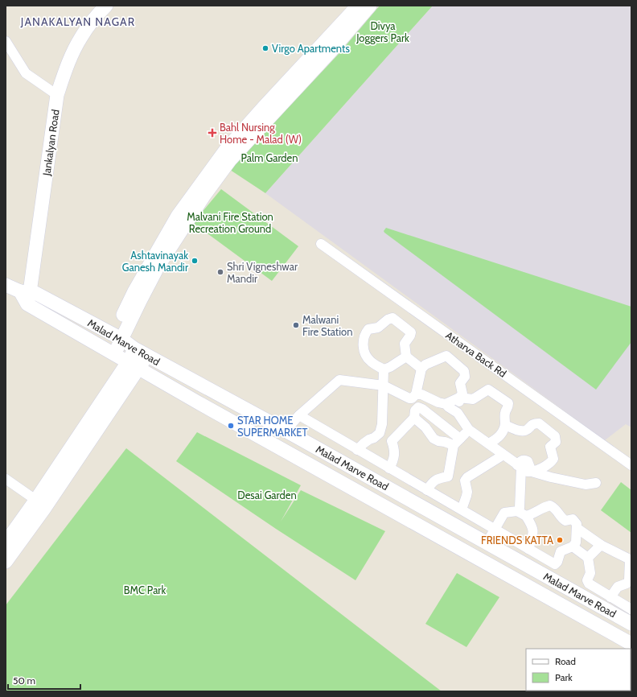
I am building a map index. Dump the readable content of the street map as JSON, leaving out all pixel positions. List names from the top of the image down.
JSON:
{
  "streets": {
    "main road": ["Jankalyan Road", "Malad Marve Road"],
    "street": ["Atharva Back Rd"]
  },
  "crossings": [
    ["Jankalyan Road", "Malad Marve Road"]
  ],
  "districts": ["JANAKALYAN NAGAR"],
  "parks": [
    "Divya Joggers Park",
    "Palm Garden",
    "Malvani Fire Station Recreation Ground",
    "Desai Garden",
    "BMC Park"
  ],
  "places": {
    "other": [
      "Virgo Apartments",
      "Ashtavinayak Ganesh Mandir",
      "Shri Vigneshwar Mandir",
      "Malwani Fire Station",
      "STAR HOME SUPERMARKET",
      "FRIENDS KATTA"
    ],
    "health": ["Bahl Nursing Home - Malad (W)"]
  },
  "legend": ["Road", "Park"],
  "scale_bar": "50 m"
}
